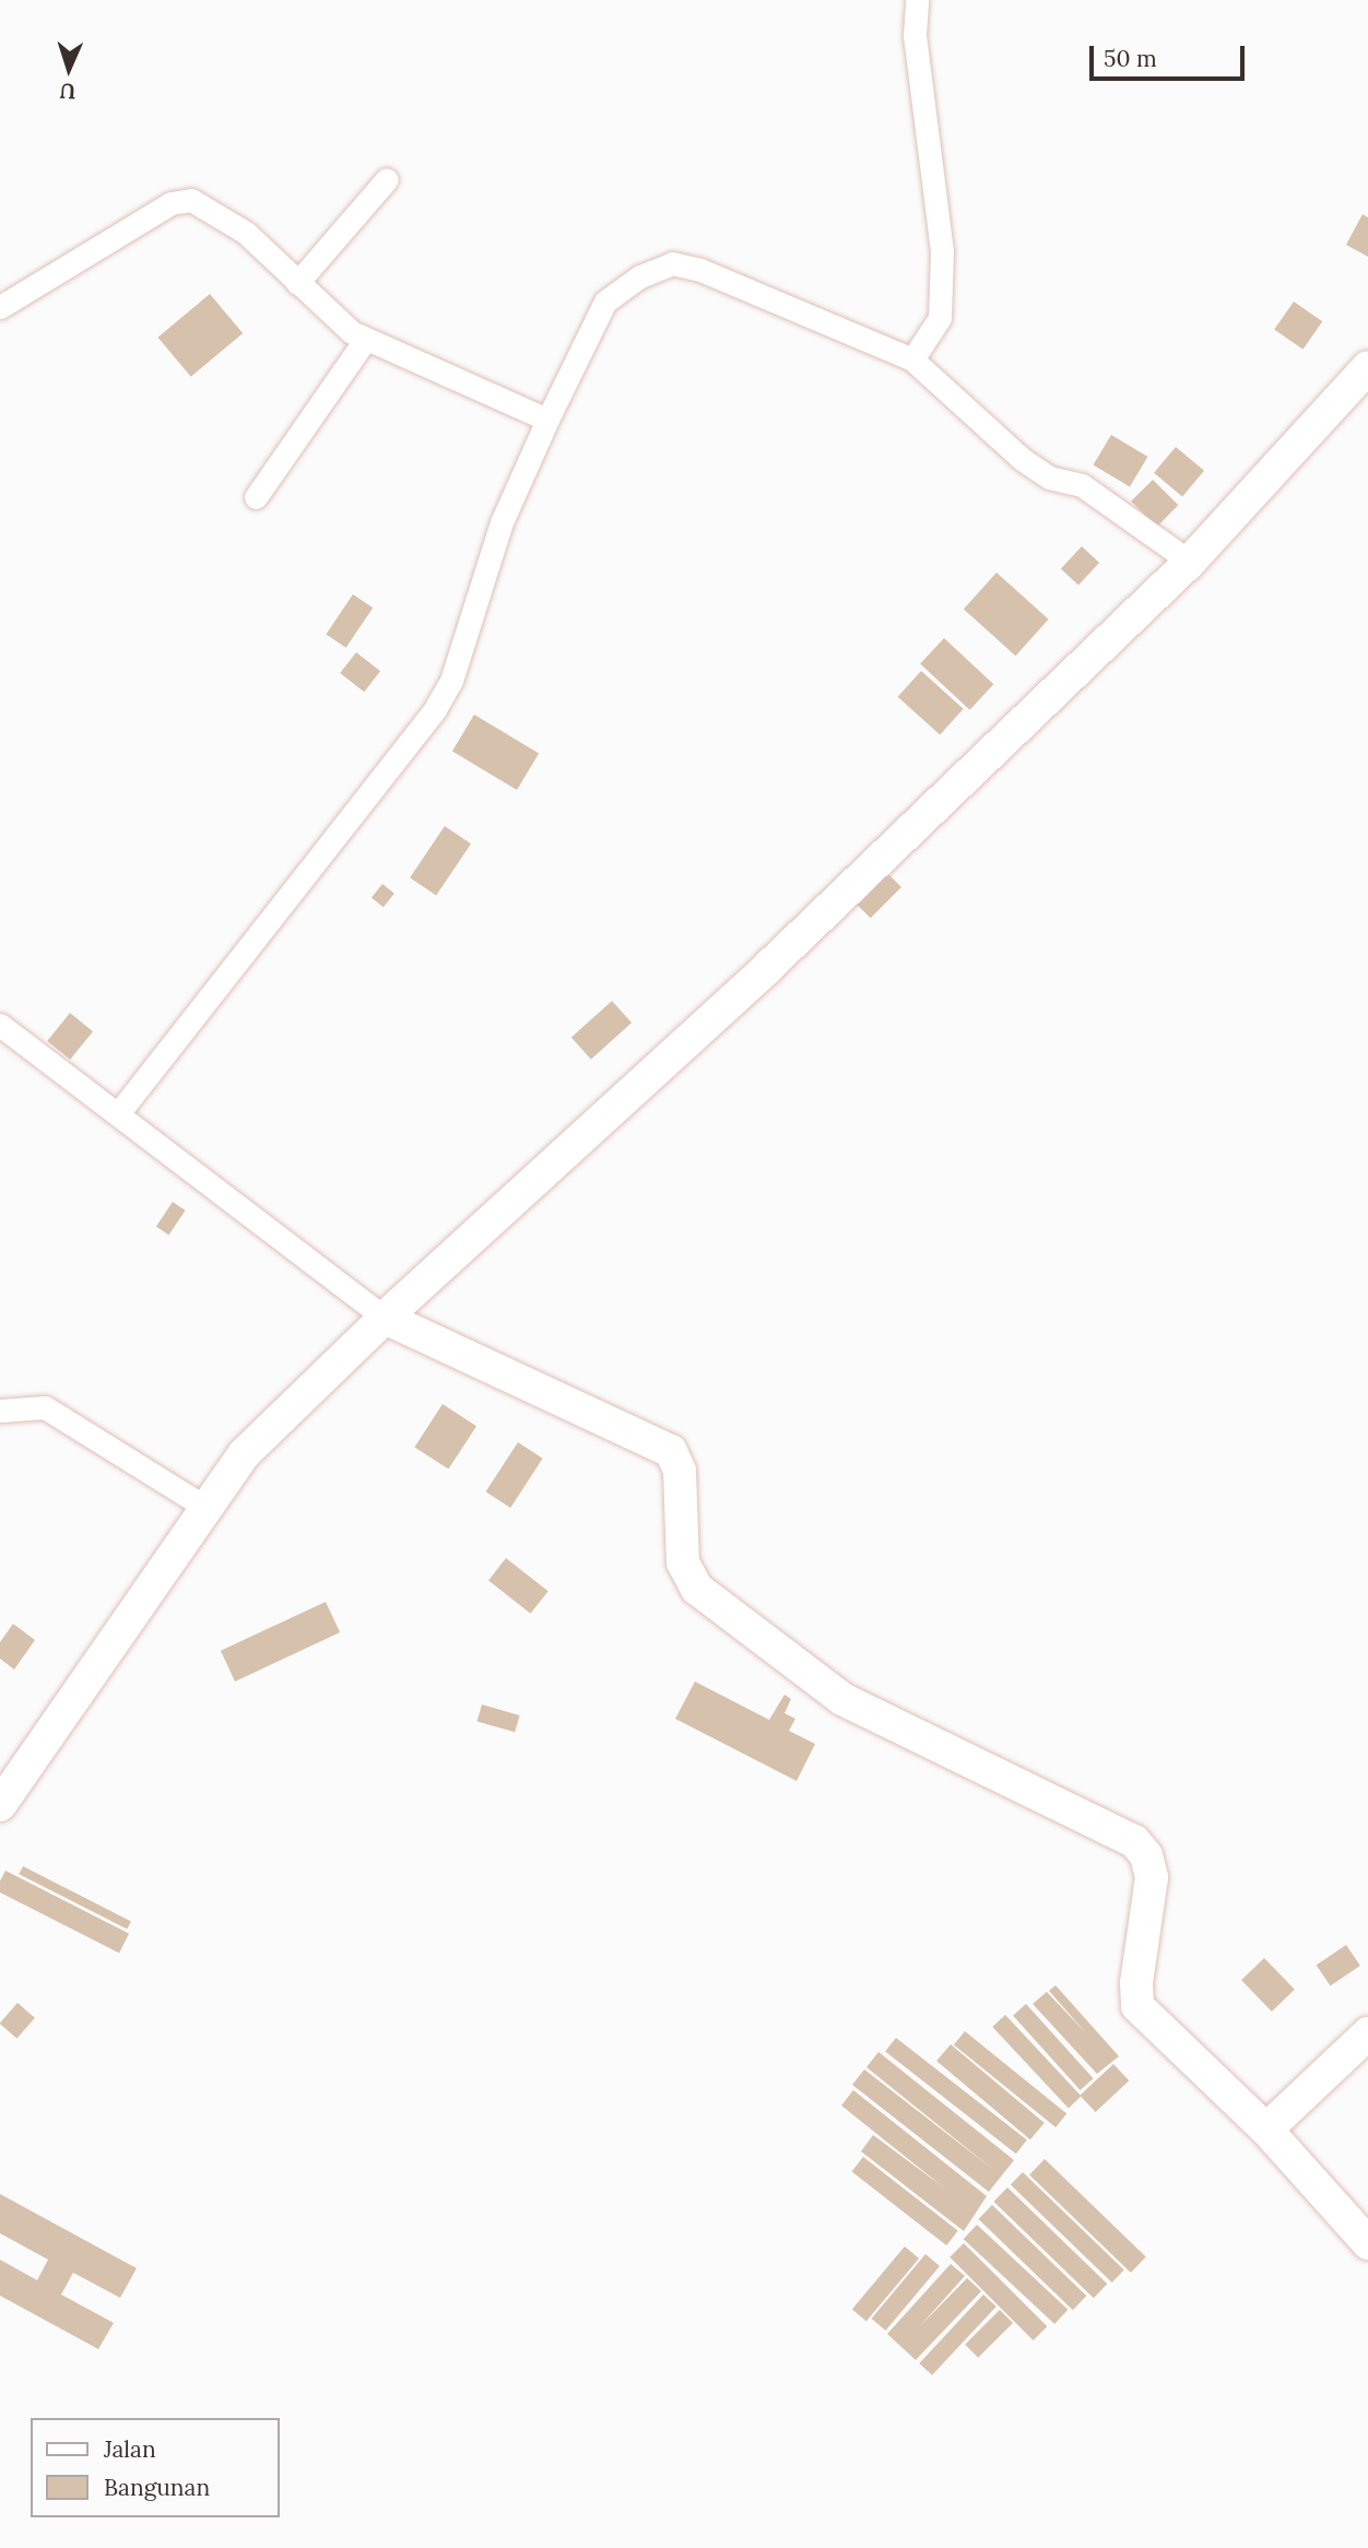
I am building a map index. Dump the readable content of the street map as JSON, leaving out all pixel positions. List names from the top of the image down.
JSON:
{
  "legend": ["Jalan", "Bangunan"],
  "scale_bar": "50 m",
  "north": "bottom"
}
